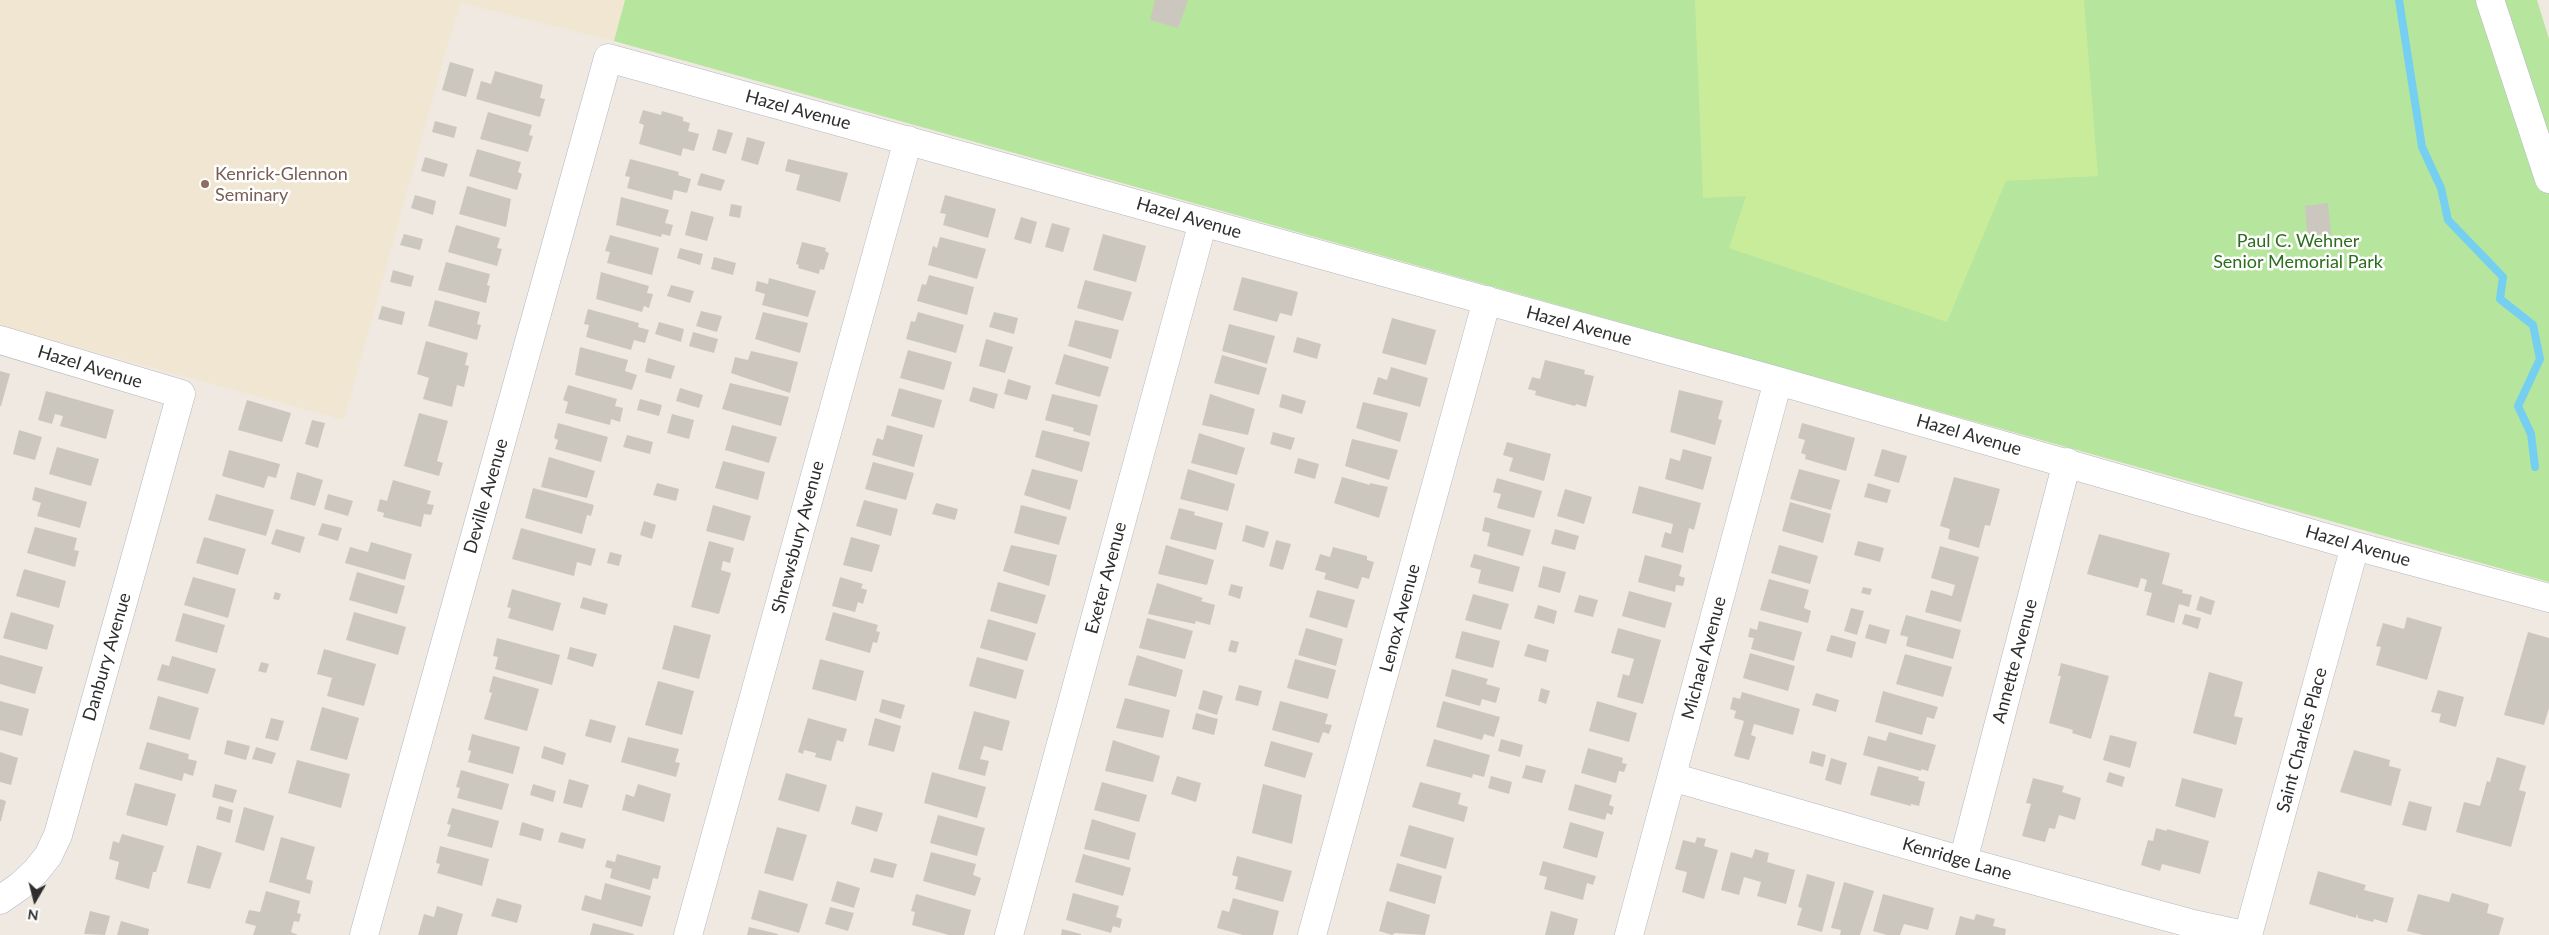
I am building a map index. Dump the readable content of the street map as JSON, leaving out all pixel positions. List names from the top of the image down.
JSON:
{
  "streets": {
    "street": [
      "Hazel Avenue",
      "Deville Avenue",
      "Shrewsbury Avenue",
      "Exeter Avenue",
      "Lenox Avenue",
      "Danbury Avenue",
      "Michael Avenue",
      "Annette Avenue",
      "Saint Charles Place",
      "Kenridge Lane"
    ]
  },
  "crossings": [
    ["Hazel Avenue", "Deville Avenue"],
    ["Hazel Avenue", "Shrewsbury Avenue"],
    ["Hazel Avenue", "Exeter Avenue"],
    ["Hazel Avenue", "Lenox Avenue"],
    ["Hazel Avenue", "Danbury Avenue"],
    ["Hazel Avenue", "Michael Avenue"],
    ["Hazel Avenue", "Annette Avenue"],
    ["Hazel Avenue", "Saint Charles Place"],
    ["Michael Avenue", "Kenridge Lane"],
    ["Annette Avenue", "Kenridge Lane"]
  ],
  "parks": ["Paul C. Wehner Senior Memorial Park"],
  "places": ["Kenrick-Glennon Seminary"],
  "north": "bottom"
}
